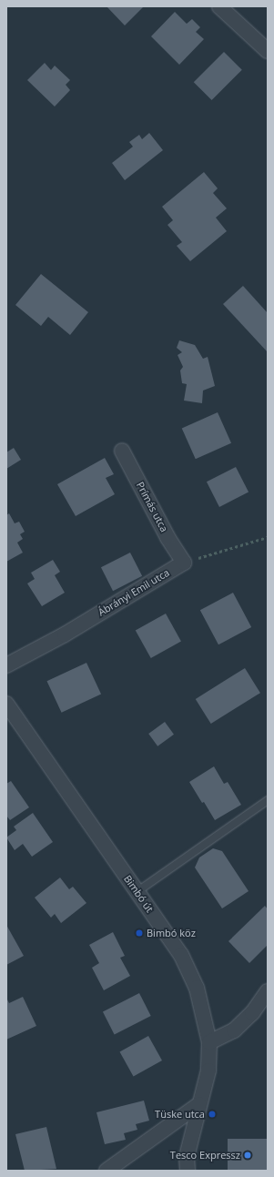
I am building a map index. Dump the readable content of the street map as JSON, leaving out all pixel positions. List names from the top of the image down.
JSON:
{
  "streets": {
    "street": ["Prímás utca", "Ábrányi Emil utca", "Bimbó út"]
  },
  "crossings": [
    ["Prímás utca", "Ábrányi Emil utca"]
  ],
  "places": ["Bimbó köz", "Tüske utca", "Tesco Expressz"]
}
